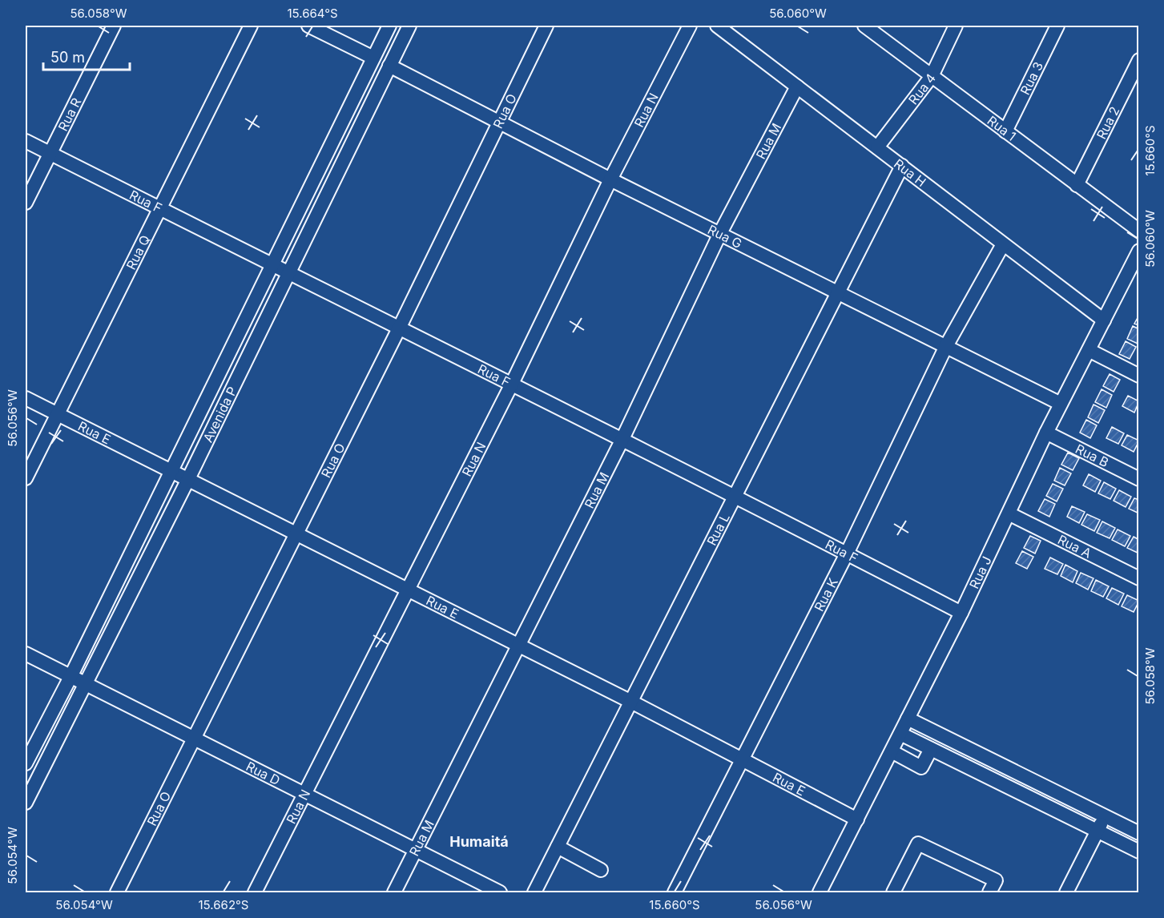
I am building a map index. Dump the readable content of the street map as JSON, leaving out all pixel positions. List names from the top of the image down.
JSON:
{
  "streets": {
    "street": [
      "Rua 3",
      "Rua 4",
      "Rua O",
      "Rua N",
      "Rua R",
      "Rua 2",
      "Rua 1",
      "Rua M",
      "Rua H",
      "Rua F",
      "Rua G",
      "Rua Q",
      "Avenida P",
      "Rua E",
      "Rua B",
      "Rua L",
      "Rua A",
      "Rua J",
      "Rua K",
      "Rua D"
    ]
  },
  "crossings": [
    ["Rua 3", "Rua 1"],
    ["Rua 4", "Rua 1"],
    ["Rua 4", "Rua H"],
    ["Rua O", "Rua F"],
    ["Rua O", "Rua G"],
    ["Rua O", "Rua E"],
    ["Rua O", "Rua D"],
    ["Rua N", "Rua F"],
    ["Rua N", "Rua G"],
    ["Rua N", "Rua E"],
    ["Rua N", "Rua D"],
    ["Rua R", "Rua F"],
    ["Rua 2", "Rua 1"],
    ["Rua M", "Rua H"],
    ["Rua M", "Rua F"],
    ["Rua M", "Rua G"],
    ["Rua M", "Rua E"],
    ["Rua M", "Rua D"],
    ["Rua H", "Rua L"],
    ["Rua H", "Rua J"],
    ["Rua H", "Rua K"],
    ["Rua F", "Rua Q"],
    ["Rua F", "Avenida P"],
    ["Rua F", "Rua L"],
    ["Rua F", "Rua J"],
    ["Rua F", "Rua K"],
    ["Rua G", "Avenida P"],
    ["Rua G", "Rua L"],
    ["Rua G", "Rua J"],
    ["Rua G", "Rua K"],
    ["Rua Q", "Rua E"],
    ["Avenida P", "Rua E"],
    ["Avenida P", "Rua D"],
    ["Rua E", "Rua L"],
    ["Rua E", "Rua J"],
    ["Rua E", "Rua K"],
    ["Rua B", "Rua J"],
    ["Rua A", "Rua J"]
  ],
  "districts": ["Humaitá"],
  "scale_bar": "50 m",
  "coordinates": [
    "56.058°W",
    "15.664°S",
    "56.060°W",
    "15.660°S",
    "56.056°W",
    "56.054°W",
    "15.662°S"
  ]
}
